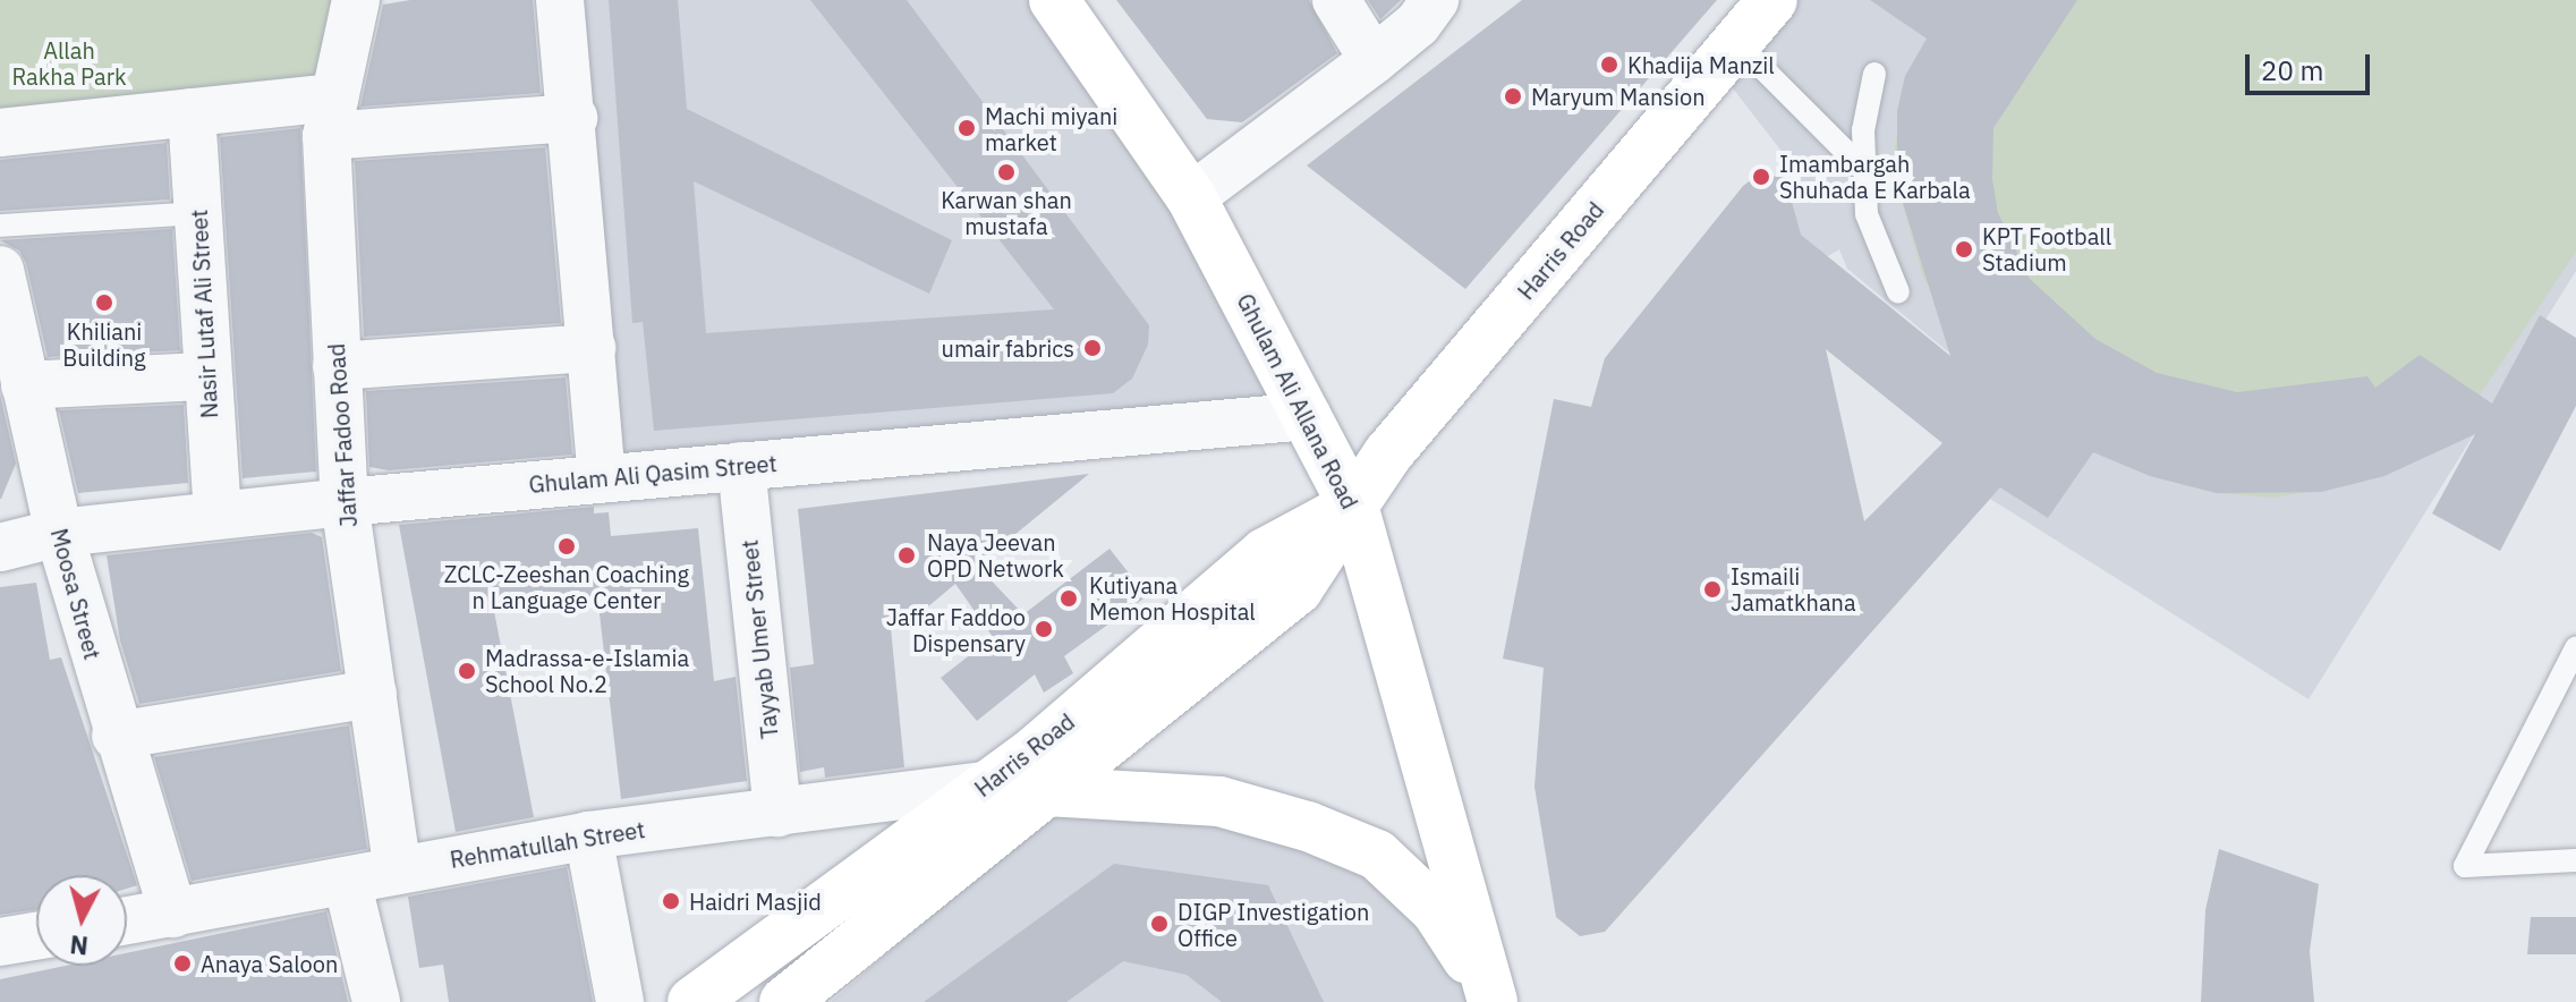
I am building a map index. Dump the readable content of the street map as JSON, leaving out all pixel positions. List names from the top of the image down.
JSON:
{
  "streets": {
    "main road": ["Harris Road", "Ghulam Ali Allana Road"],
    "street": [
      "Nasir Lutaf Ali Street",
      "Jaffar Fadoo Road",
      "Ghulam Ali Qasim Street",
      "Moosa Street",
      "Tayyab Umer Street",
      "Rehmatullah Street"
    ]
  },
  "crossings": [
    ["Harris Road", "Ghulam Ali Allana Road"],
    ["Harris Road", "Rehmatullah Street"],
    ["Nasir Lutaf Ali Street", "Ghulam Ali Qasim Street"],
    ["Ghulam Ali Allana Road", "Ghulam Ali Qasim Street"],
    ["Jaffar Fadoo Road", "Ghulam Ali Qasim Street"],
    ["Jaffar Fadoo Road", "Rehmatullah Street"],
    ["Ghulam Ali Qasim Street", "Moosa Street"],
    ["Ghulam Ali Qasim Street", "Tayyab Umer Street"],
    ["Moosa Street", "Rehmatullah Street"],
    ["Tayyab Umer Street", "Rehmatullah Street"]
  ],
  "parks": ["Allah Rakha Park"],
  "places": [
    "Khadija Manzil",
    "Maryum Mansion",
    "Machi miyani market",
    "Karwan shan mustafa",
    "Imambargah Shuhada E Karbala",
    "KPT Football Stadium",
    "Khiliani Building",
    "umair fabrics",
    "ZCLC-Zeeshan Coaching n Language Center",
    "Naya Jeevan OPD Network",
    "Ismaili Jamatkhana",
    "Kutiyana Memon Hospital",
    "Jaffar Faddoo Dispensary",
    "Madrassa-e-Islamia School No.2",
    "Haidri Masjid",
    "DIGP Investigation Office",
    "Anaya Saloon"
  ],
  "scale_bar": "20 m",
  "north": "bottom"
}
